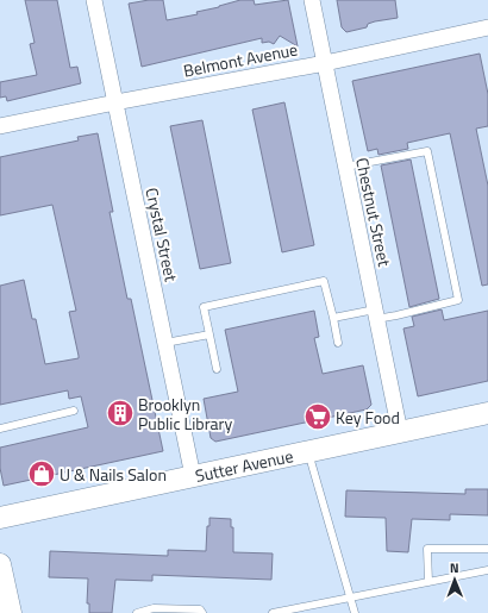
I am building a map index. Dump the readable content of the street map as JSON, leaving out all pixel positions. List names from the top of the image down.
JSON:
{
  "streets": {
    "street": [
      "Belmont Avenue",
      "Chestnut Street",
      "Crystal Street",
      "Sutter Avenue"
    ]
  },
  "crossings": [
    ["Belmont Avenue", "Chestnut Street"],
    ["Belmont Avenue", "Crystal Street"],
    ["Chestnut Street", "Sutter Avenue"],
    ["Crystal Street", "Sutter Avenue"]
  ],
  "places": {
    "building": ["Brooklyn Public Library"],
    "supermarket": ["Key Food"],
    "shop": ["U & Nails Salon"]
  },
  "north": "top"
}
